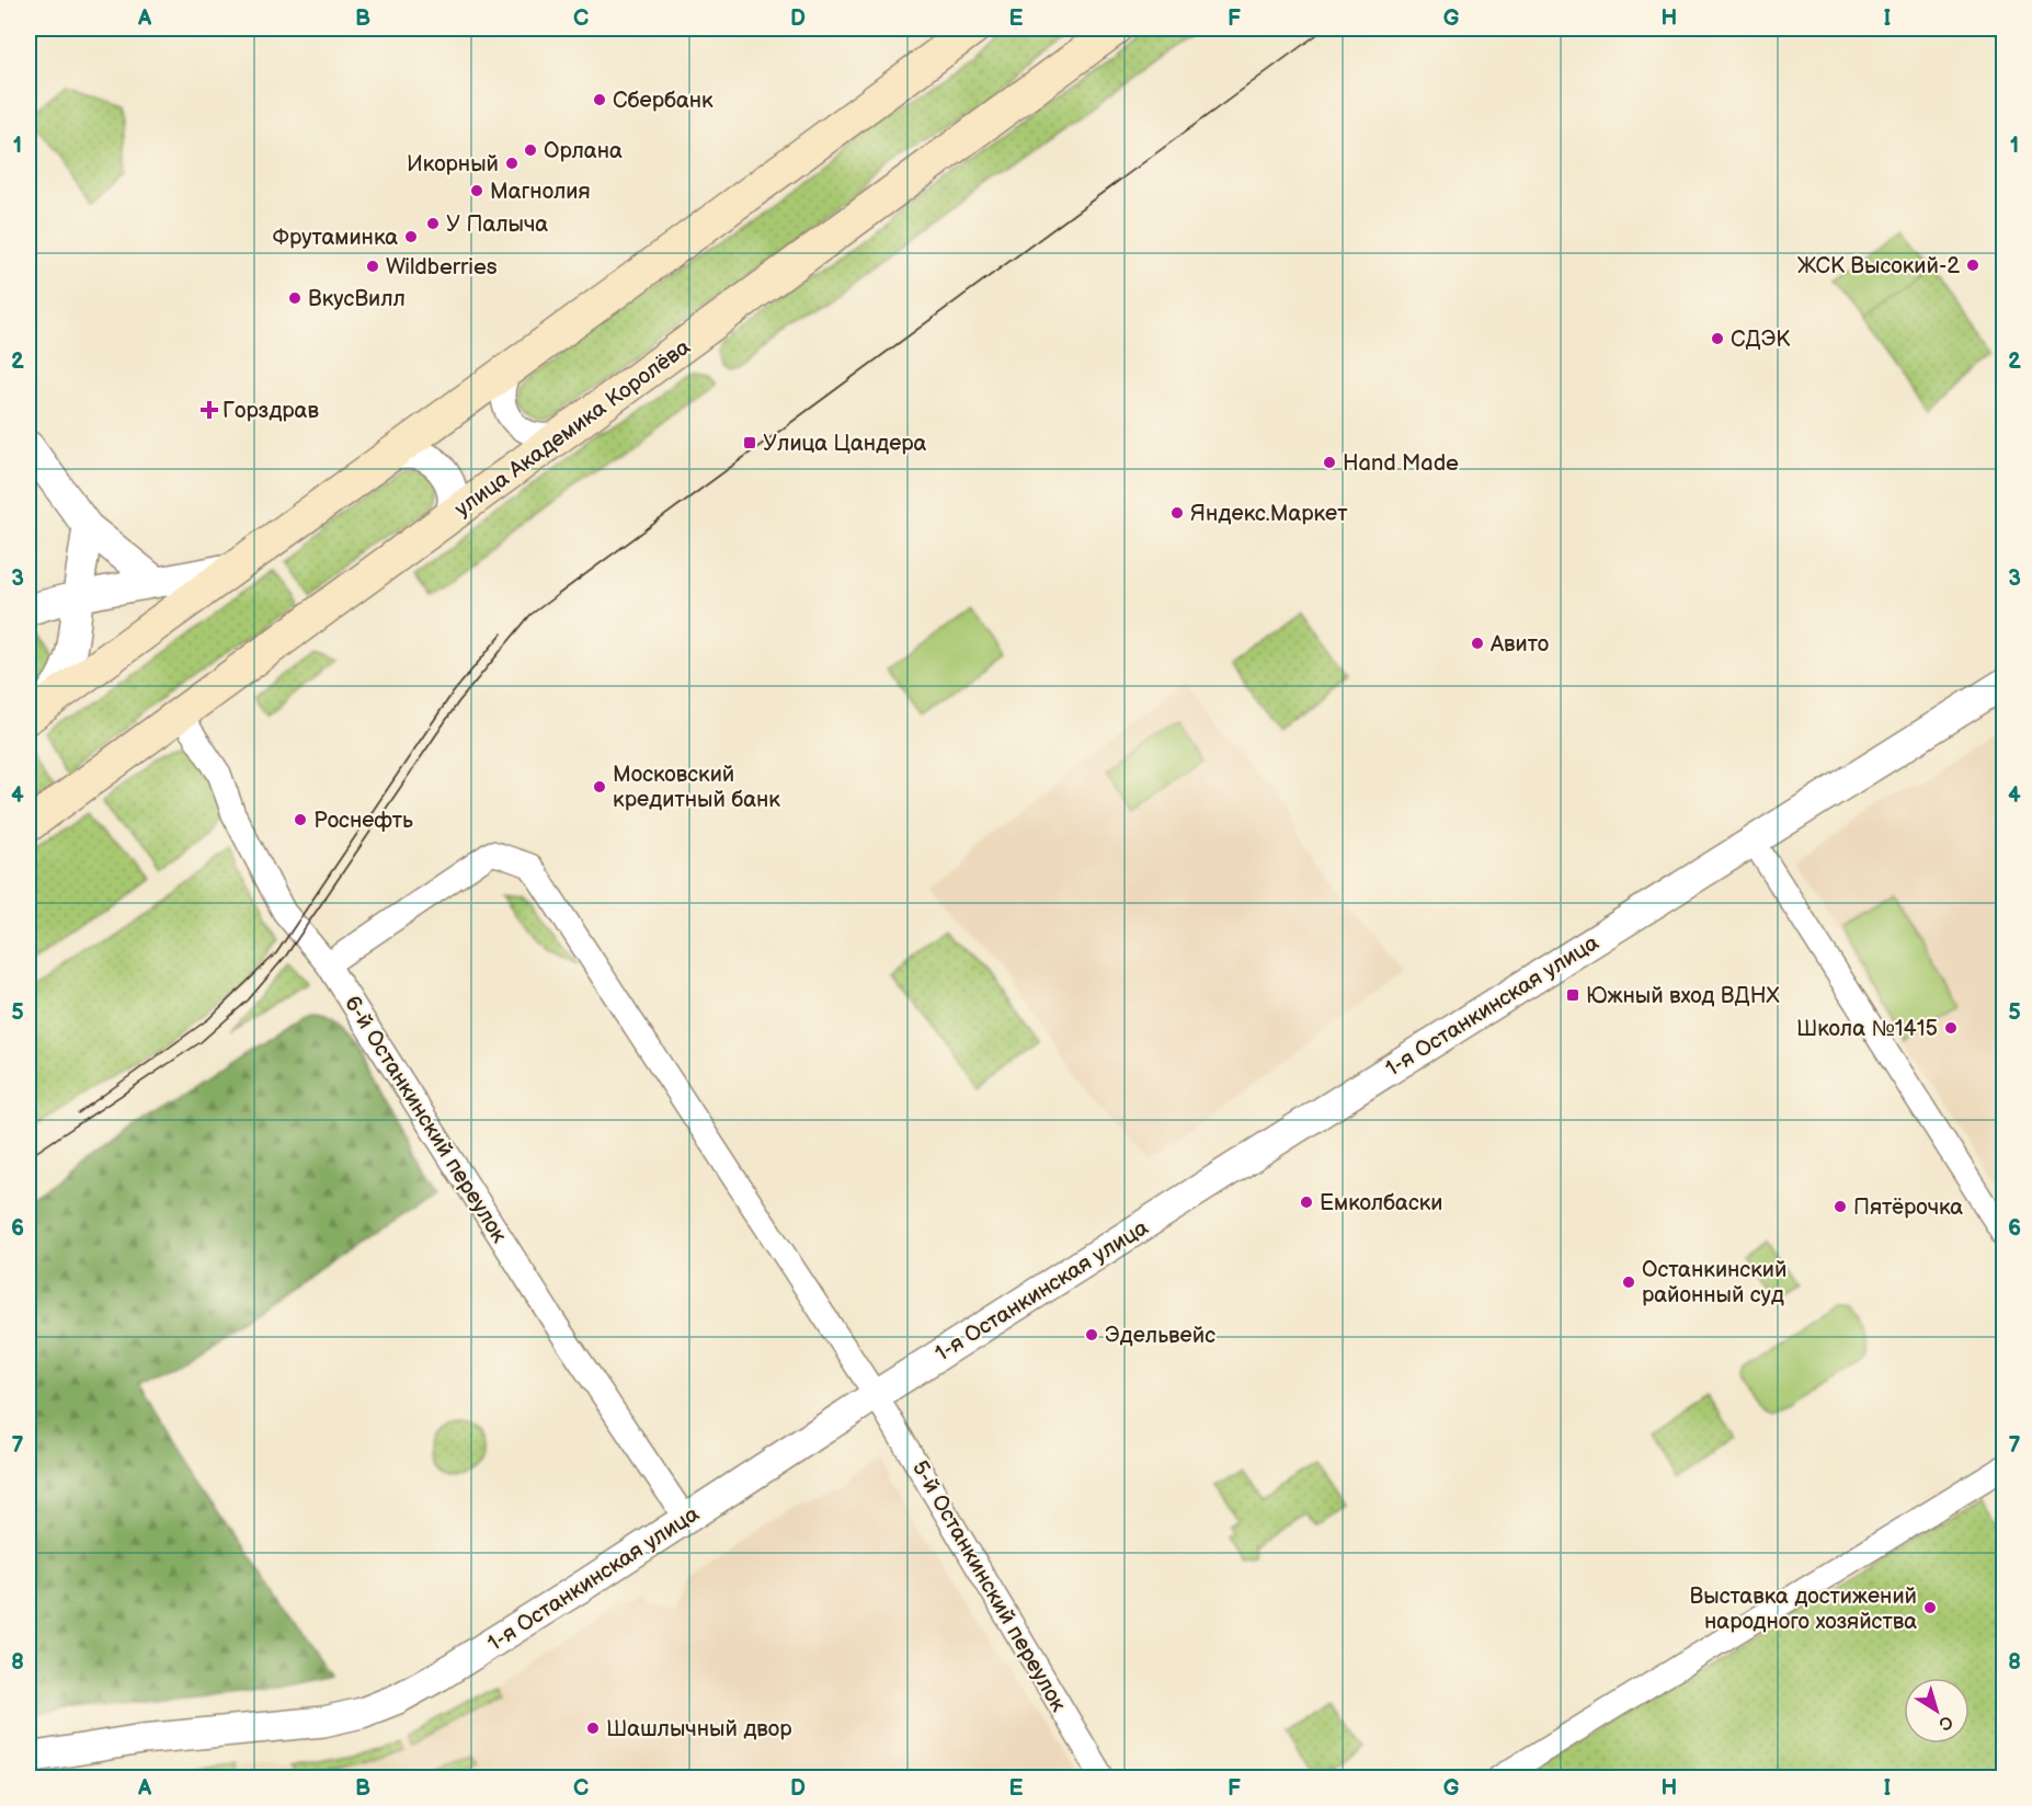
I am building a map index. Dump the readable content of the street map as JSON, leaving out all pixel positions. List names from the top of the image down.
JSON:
{
  "streets": {
    "main road": ["улица Академика Королёва"],
    "street": ["1-я Останкинская улица", "6-й Останкинский переулок", "5-й Останкинский переулок"]
  },
  "crossings": [
    ["улица Академика Королёва", "6-й Останкинский переулок"],
    ["1-я Останкинская улица", "6-й Останкинский переулок"],
    ["1-я Останкинская улица", "5-й Останкинский переулок"],
    ["6-й Останкинский переулок", "5-й Останкинский переулок"]
  ],
  "places": {
    "other": [
      "Сбербанк",
      "Орлана",
      "Икорный",
      "Магнолия",
      "У Палыча",
      "Фрутаминка",
      "ЖСК Высокий-2",
      "Wildberries",
      "ВкусВилл",
      "СДЭК",
      "Hand Made",
      "Яндекс.Маркет",
      "Авито",
      "Московский кредитный банк",
      "Роснефть",
      "Школа №1415",
      "Емколбаски",
      "Пятёрочка",
      "Останкинский районный суд",
      "Эдельвейс",
      "Выставка достижений народного хозяйства",
      "Шашлычный двор"
    ],
    "health": ["Горздрав"],
    "transit": ["Улица Цандера", "Южный вход ВДНХ"]
  },
  "north": "bottom right",
  "grid": {
    "columns": [
      "A",
      "B",
      "C",
      "D",
      "E",
      "F",
      "G",
      "H",
      "I"
    ],
    "rows": [
      "1",
      "2",
      "3",
      "4",
      "5",
      "6",
      "7",
      "8"
    ]
  }
}
